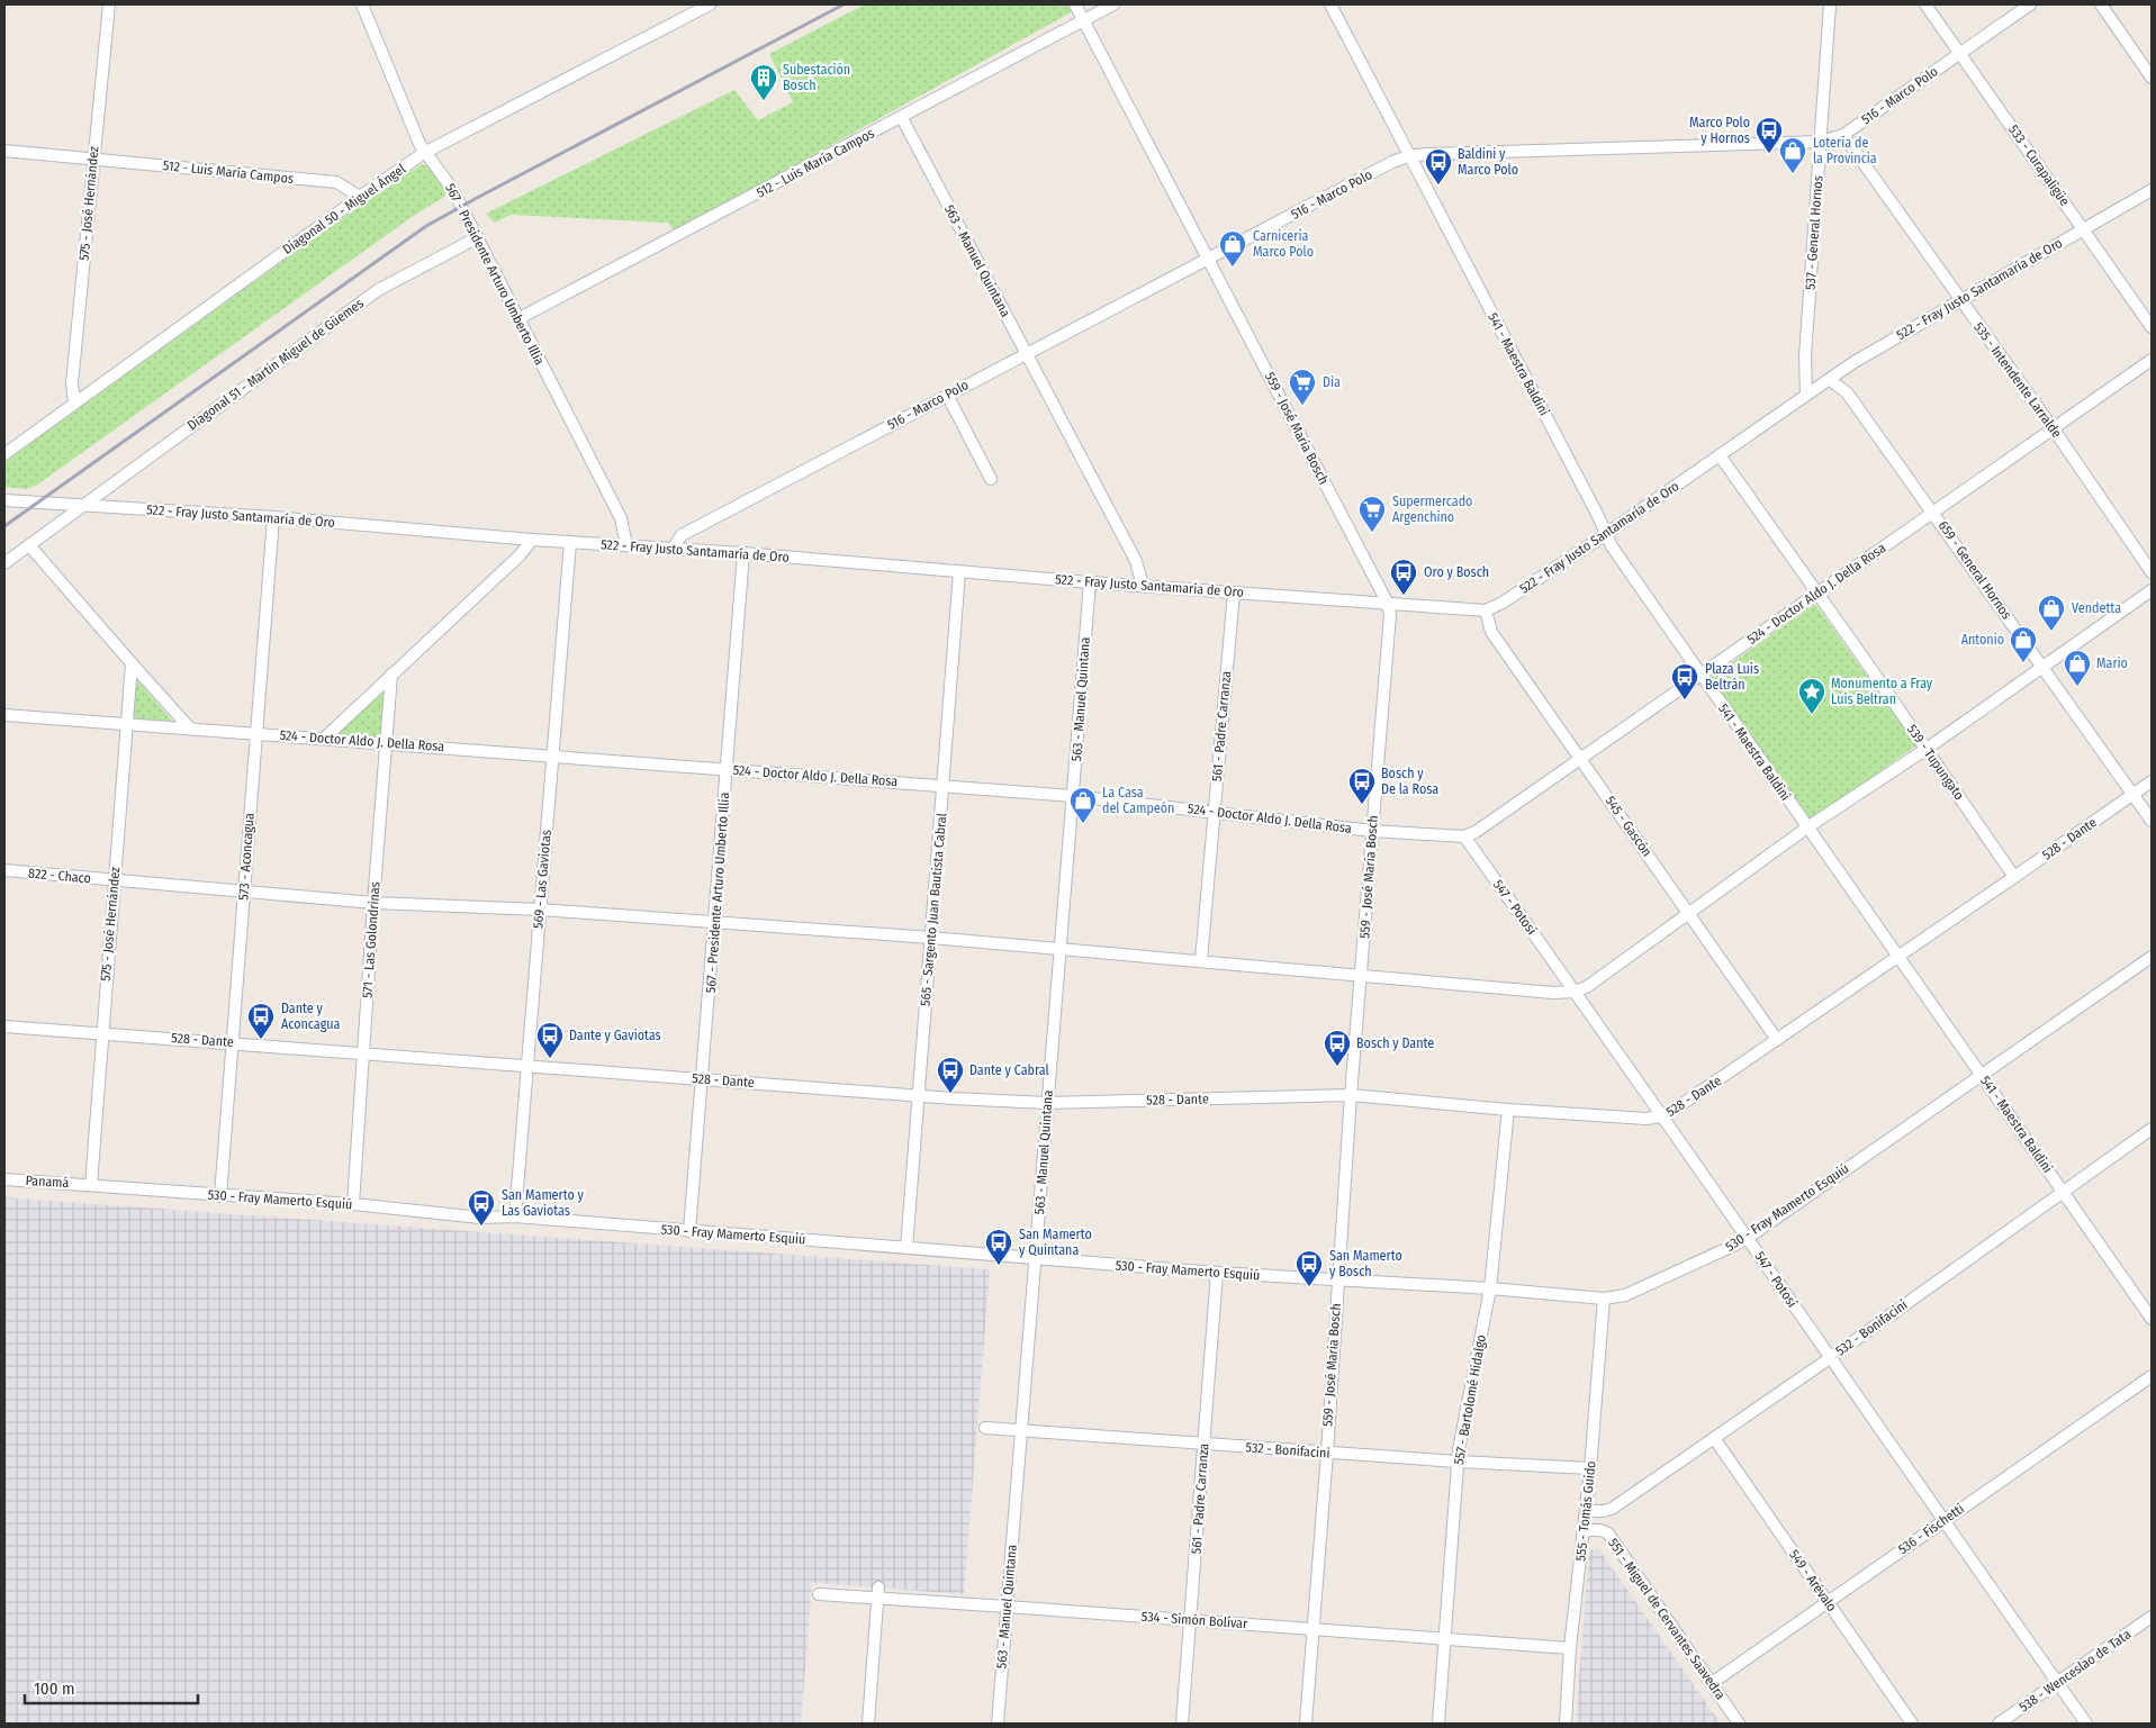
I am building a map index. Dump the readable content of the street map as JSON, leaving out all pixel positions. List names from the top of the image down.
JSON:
{
  "streets": {
    "street": [
      "516 - Marco Polo",
      "512 - Luis María Campos",
      "533 - Curapaligüe",
      "575 - José Hernández",
      "Diagonal 50 - Miguel Ángel",
      "537 - General Hornos",
      "563 - Manuel Quintana",
      "567 - Presidente Arturo Umberto Illia",
      "522 - Fray Justo Santamaría de Oro",
      "Diagonal 51 - Martín Miguel de Güemes",
      "541 - Maestra Baldini",
      "535 - Intendente Larralde",
      "559 - José María Bosch",
      "659 - General Hornos",
      "524 - Doctor Aldo J. Della Rosa",
      "561 - Padre Carranza",
      "539 - Tupungato",
      "545 - Gascón",
      "528 - Dante",
      "573 - Aconcagua",
      "822 - Chaco",
      "569 - Las Gaviotas",
      "547 - Potosí",
      "565 - Sargento Juan Bautista Cabral",
      "571 - Las Golondrinas",
      "Panamá",
      "530 - Fray Mamerto Esquiú",
      "532 - Bonifacini",
      "557 - Bartolomé Hidalgo",
      "555 - Tomás Guido",
      "536 - Fischetti",
      "549 - Arévalo",
      "551 - Miguel de Cervantes Saavedra",
      "534 - Simón Bolívar",
      "538 - Wenceslao de Tata"
    ]
  },
  "crossings": [
    ["516 - Marco Polo", "533 - Curapaligüe"],
    ["516 - Marco Polo", "537 - General Hornos"],
    ["516 - Marco Polo", "563 - Manuel Quintana"],
    ["516 - Marco Polo", "522 - Fray Justo Santamaría de Oro"],
    ["516 - Marco Polo", "541 - Maestra Baldini"],
    ["516 - Marco Polo", "535 - Intendente Larralde"],
    ["516 - Marco Polo", "559 - José María Bosch"],
    ["512 - Luis María Campos", "575 - José Hernández"],
    ["512 - Luis María Campos", "Diagonal 50 - Miguel Ángel"],
    ["512 - Luis María Campos", "563 - Manuel Quintana"],
    ["512 - Luis María Campos", "567 - Presidente Arturo Umberto Illia"],
    ["512 - Luis María Campos", "559 - José María Bosch"],
    ["533 - Curapaligüe", "522 - Fray Justo Santamaría de Oro"],
    ["575 - José Hernández", "Diagonal 50 - Miguel Ángel"],
    ["575 - José Hernández", "524 - Doctor Aldo J. Della Rosa"],
    ["575 - José Hernández", "528 - Dante"],
    ["575 - José Hernández", "822 - Chaco"],
    ["575 - José Hernández", "Panamá"],
    ["575 - José Hernández", "530 - Fray Mamerto Esquiú"],
    ["Diagonal 50 - Miguel Ángel", "567 - Presidente Arturo Umberto Illia"],
    ["537 - General Hornos", "522 - Fray Justo Santamaría de Oro"],
    ["563 - Manuel Quintana", "522 - Fray Justo Santamaría de Oro"],
    ["563 - Manuel Quintana", "524 - Doctor Aldo J. Della Rosa"],
    ["563 - Manuel Quintana", "528 - Dante"],
    ["563 - Manuel Quintana", "822 - Chaco"],
    ["563 - Manuel Quintana", "530 - Fray Mamerto Esquiú"],
    ["563 - Manuel Quintana", "532 - Bonifacini"],
    ["563 - Manuel Quintana", "534 - Simón Bolívar"],
    ["567 - Presidente Arturo Umberto Illia", "522 - Fray Justo Santamaría de Oro"],
    ["567 - Presidente Arturo Umberto Illia", "Diagonal 51 - Martín Miguel de Güemes"],
    ["567 - Presidente Arturo Umberto Illia", "524 - Doctor Aldo J. Della Rosa"],
    ["567 - Presidente Arturo Umberto Illia", "528 - Dante"],
    ["567 - Presidente Arturo Umberto Illia", "822 - Chaco"],
    ["567 - Presidente Arturo Umberto Illia", "530 - Fray Mamerto Esquiú"],
    ["522 - Fray Justo Santamaría de Oro", "Diagonal 51 - Martín Miguel de Güemes"],
    ["522 - Fray Justo Santamaría de Oro", "541 - Maestra Baldini"],
    ["522 - Fray Justo Santamaría de Oro", "535 - Intendente Larralde"],
    ["522 - Fray Justo Santamaría de Oro", "559 - José María Bosch"],
    ["522 - Fray Justo Santamaría de Oro", "659 - General Hornos"],
    ["522 - Fray Justo Santamaría de Oro", "561 - Padre Carranza"],
    ["522 - Fray Justo Santamaría de Oro", "539 - Tupungato"],
    ["522 - Fray Justo Santamaría de Oro", "545 - Gascón"],
    ["522 - Fray Justo Santamaría de Oro", "573 - Aconcagua"],
    ["522 - Fray Justo Santamaría de Oro", "569 - Las Gaviotas"],
    ["522 - Fray Justo Santamaría de Oro", "565 - Sargento Juan Bautista Cabral"],
    ["541 - Maestra Baldini", "524 - Doctor Aldo J. Della Rosa"],
    ["541 - Maestra Baldini", "528 - Dante"],
    ["541 - Maestra Baldini", "530 - Fray Mamerto Esquiú"],
    ["541 - Maestra Baldini", "532 - Bonifacini"],
    ["535 - Intendente Larralde", "524 - Doctor Aldo J. Della Rosa"],
    ["559 - José María Bosch", "524 - Doctor Aldo J. Della Rosa"],
    ["559 - José María Bosch", "528 - Dante"],
    ["559 - José María Bosch", "822 - Chaco"],
    ["559 - José María Bosch", "530 - Fray Mamerto Esquiú"],
    ["559 - José María Bosch", "532 - Bonifacini"],
    ["559 - José María Bosch", "534 - Simón Bolívar"],
    ["659 - General Hornos", "524 - Doctor Aldo J. Della Rosa"],
    ["659 - General Hornos", "528 - Dante"],
    ["524 - Doctor Aldo J. Della Rosa", "561 - Padre Carranza"],
    ["524 - Doctor Aldo J. Della Rosa", "539 - Tupungato"],
    ["524 - Doctor Aldo J. Della Rosa", "545 - Gascón"],
    ["524 - Doctor Aldo J. Della Rosa", "573 - Aconcagua"],
    ["524 - Doctor Aldo J. Della Rosa", "569 - Las Gaviotas"],
    ["524 - Doctor Aldo J. Della Rosa", "547 - Potosí"],
    ["524 - Doctor Aldo J. Della Rosa", "565 - Sargento Juan Bautista Cabral"],
    ["524 - Doctor Aldo J. Della Rosa", "571 - Las Golondrinas"],
    ["561 - Padre Carranza", "822 - Chaco"],
    ["561 - Padre Carranza", "530 - Fray Mamerto Esquiú"],
    ["561 - Padre Carranza", "532 - Bonifacini"],
    ["561 - Padre Carranza", "534 - Simón Bolívar"],
    ["539 - Tupungato", "528 - Dante"],
    ["545 - Gascón", "528 - Dante"],
    ["528 - Dante", "573 - Aconcagua"],
    ["528 - Dante", "569 - Las Gaviotas"],
    ["528 - Dante", "547 - Potosí"],
    ["528 - Dante", "565 - Sargento Juan Bautista Cabral"],
    ["528 - Dante", "571 - Las Golondrinas"],
    ["528 - Dante", "557 - Bartolomé Hidalgo"],
    ["573 - Aconcagua", "822 - Chaco"],
    ["573 - Aconcagua", "530 - Fray Mamerto Esquiú"],
    ["822 - Chaco", "569 - Las Gaviotas"],
    ["822 - Chaco", "547 - Potosí"],
    ["822 - Chaco", "565 - Sargento Juan Bautista Cabral"],
    ["822 - Chaco", "571 - Las Golondrinas"],
    ["569 - Las Gaviotas", "530 - Fray Mamerto Esquiú"],
    ["547 - Potosí", "530 - Fray Mamerto Esquiú"],
    ["547 - Potosí", "532 - Bonifacini"],
    ["547 - Potosí", "536 - Fischetti"],
    ["547 - Potosí", "538 - Wenceslao de Tata"],
    ["565 - Sargento Juan Bautista Cabral", "530 - Fray Mamerto Esquiú"],
    ["571 - Las Golondrinas", "530 - Fray Mamerto Esquiú"],
    ["Panamá", "530 - Fray Mamerto Esquiú"],
    ["530 - Fray Mamerto Esquiú", "557 - Bartolomé Hidalgo"],
    ["530 - Fray Mamerto Esquiú", "555 - Tomás Guido"],
    ["532 - Bonifacini", "557 - Bartolomé Hidalgo"],
    ["532 - Bonifacini", "555 - Tomás Guido"],
    ["532 - Bonifacini", "549 - Arévalo"],
    ["557 - Bartolomé Hidalgo", "534 - Simón Bolívar"],
    ["555 - Tomás Guido", "551 - Miguel de Cervantes Saavedra"],
    ["555 - Tomás Guido", "534 - Simón Bolívar"],
    ["536 - Fischetti", "549 - Arévalo"],
    ["536 - Fischetti", "551 - Miguel de Cervantes Saavedra"]
  ],
  "places": {
    "building": ["Subestación Bosch"],
    "bus stop": [
      "Marco Polo y Hornos",
      "Baldini y Marco Polo",
      "Oro y Bosch",
      "Plaza Luis Beltrán",
      "Bosch y De la Rosa",
      "Dante y Aconcagua",
      "Dante y Gaviotas",
      "Bosch y Dante",
      "Dante y Cabral",
      "San Mamerto y Las Gaviotas",
      "San Mamerto y Quintana",
      "San Mamerto y Bosch"
    ],
    "shop": [
      "Lotería de la Provincia",
      "Carnicería Marco Polo",
      "Vendetta",
      "Antonio",
      "Mario",
      "La Casa del Campeón"
    ],
    "supermarket": ["Dia", "Supermercado Argenchino"],
    "place": ["Monumento a Fray Luis Beltran"]
  },
  "scale_bar": "100 m"
}
